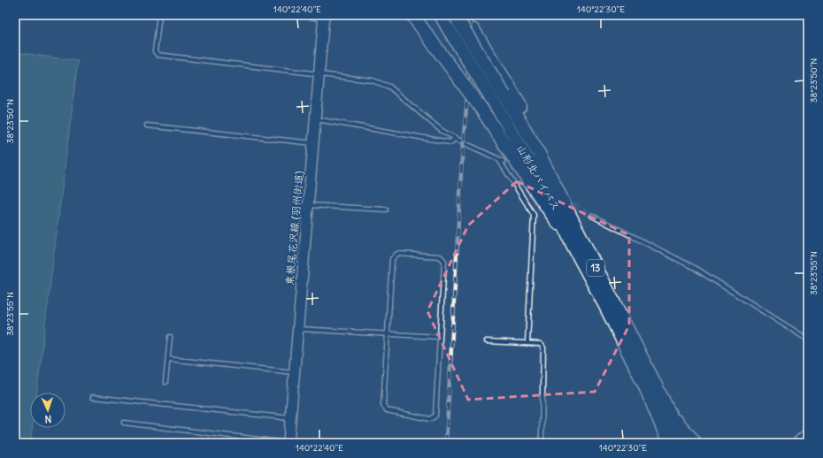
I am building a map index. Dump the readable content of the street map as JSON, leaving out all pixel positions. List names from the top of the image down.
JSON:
{
  "streets": {
    "highway": ["山形北バイパス", "13"],
    "main road": ["東根尾花沢線 (羽州街道)"]
  },
  "north": "bottom",
  "coordinates": [
    "140°22'40\"E",
    "140°22'30\"E",
    "38°23'50\"N",
    "38°23'55\"N"
  ]
}
